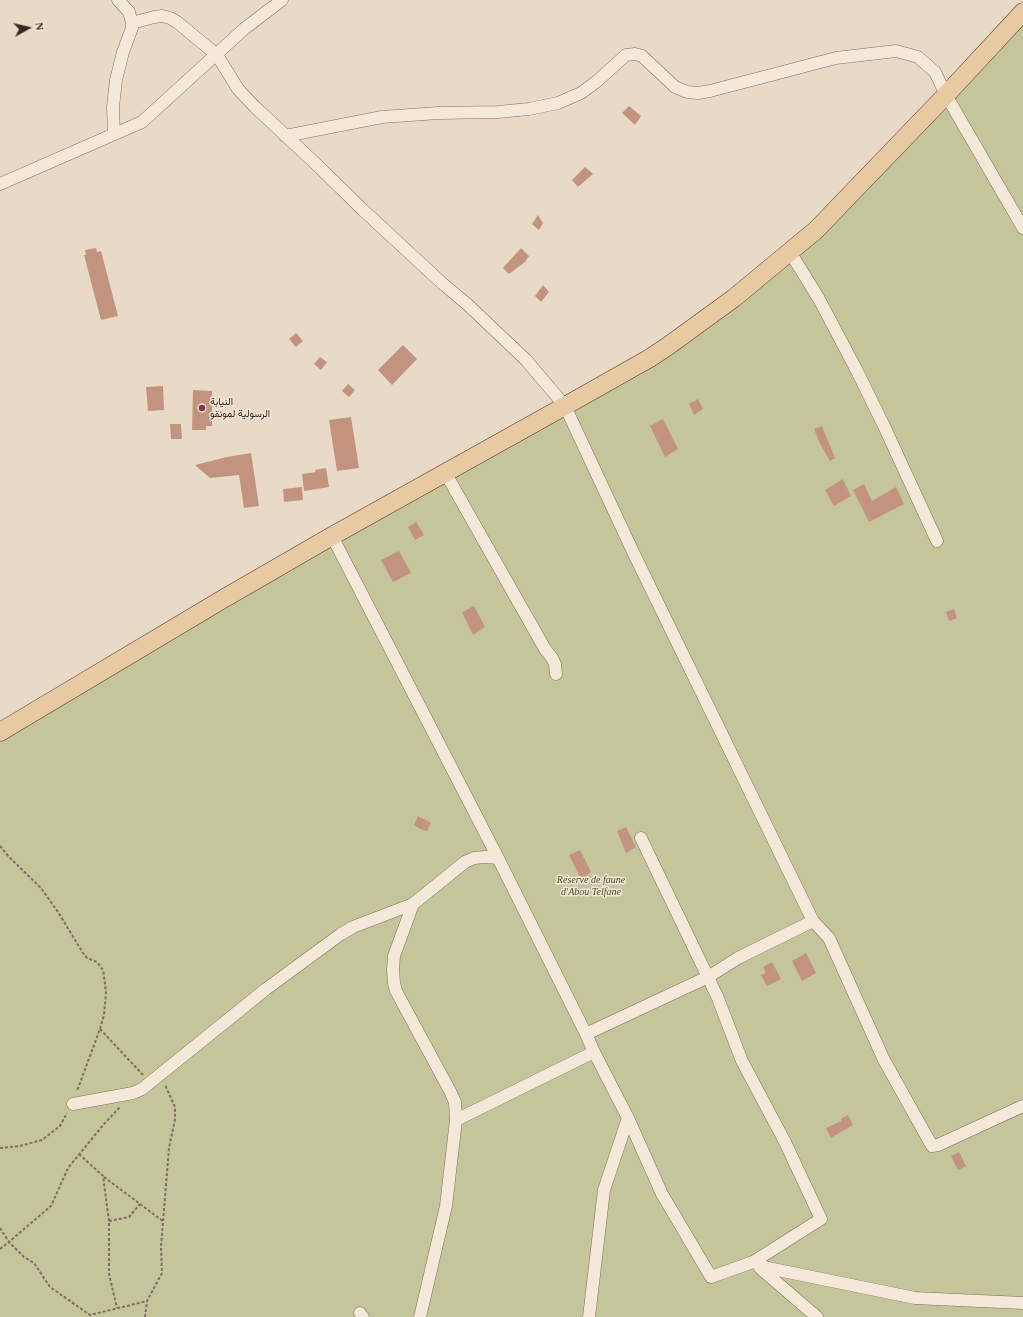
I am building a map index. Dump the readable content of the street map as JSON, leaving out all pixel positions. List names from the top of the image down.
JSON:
{
  "parks": ["Réserve de faune d'Abou Telfane"],
  "places": ["النيابة الرسولية لمونقو"],
  "north": "right"
}
